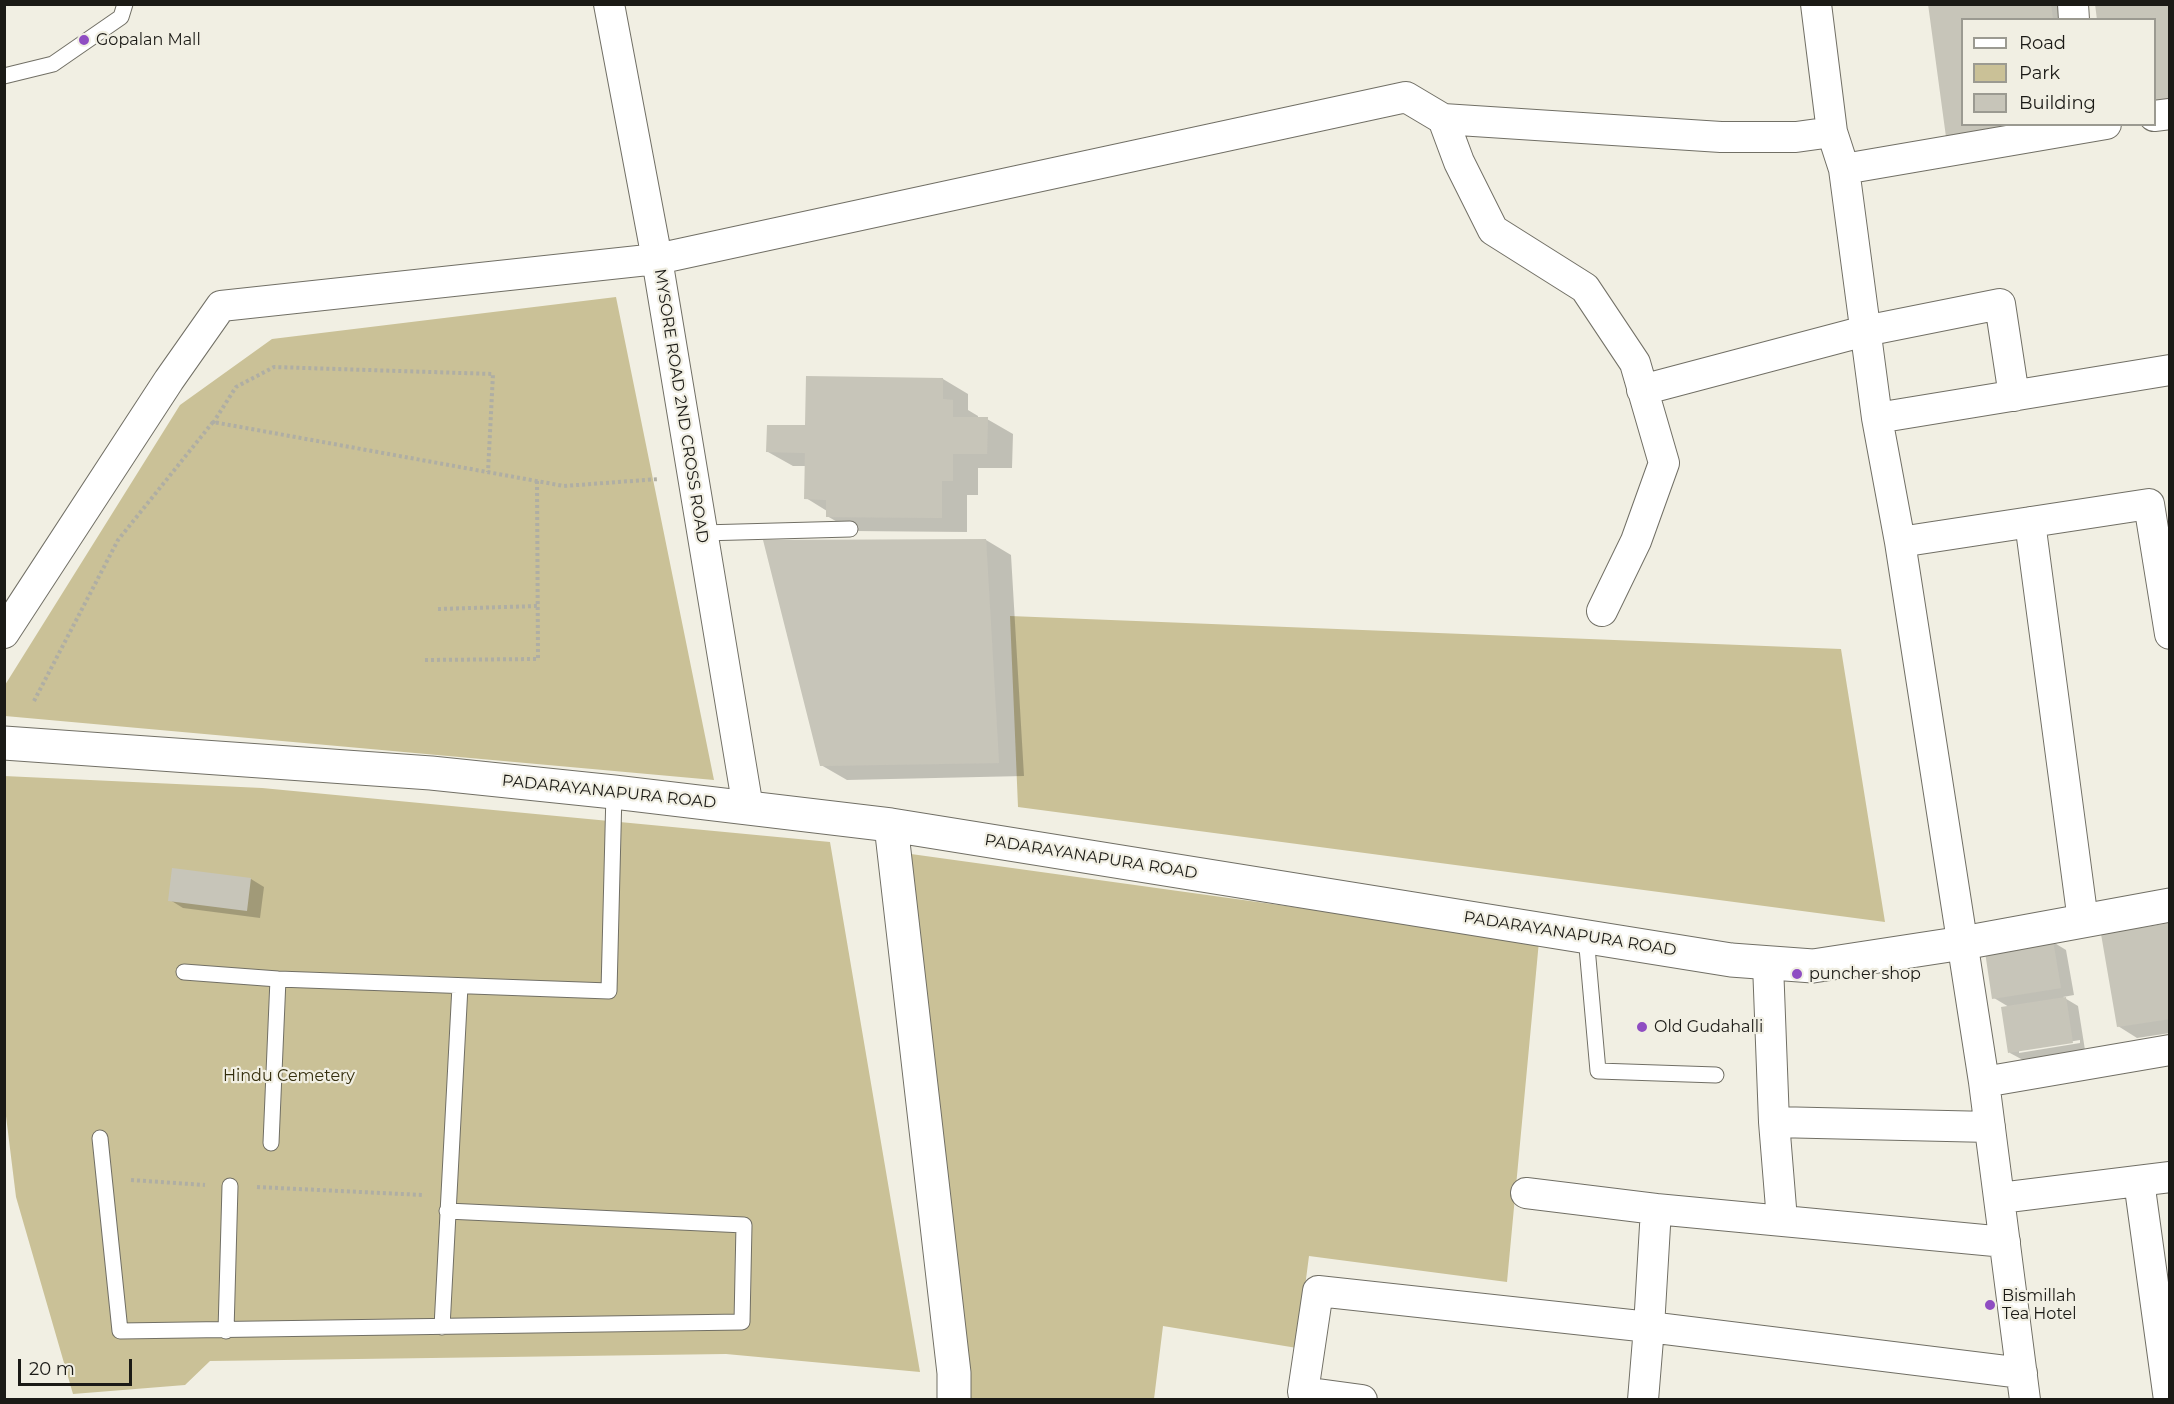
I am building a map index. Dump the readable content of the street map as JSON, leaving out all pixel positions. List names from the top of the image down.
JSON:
{
  "streets": {
    "street": ["MYSORE ROAD 2ND CROSS ROAD", "PADARAYANAPURA ROAD"]
  },
  "crossings": [
    ["MYSORE ROAD 2ND CROSS ROAD", "PADARAYANAPURA ROAD"]
  ],
  "parks": ["Hindu Cemetery"],
  "places": [
    "Gopalan Mall",
    "puncher shop",
    "Old Gudahalli",
    "Bismillah Tea Hotel"
  ],
  "legend": ["Road", "Park", "Building"],
  "scale_bar": "20 m"
}
